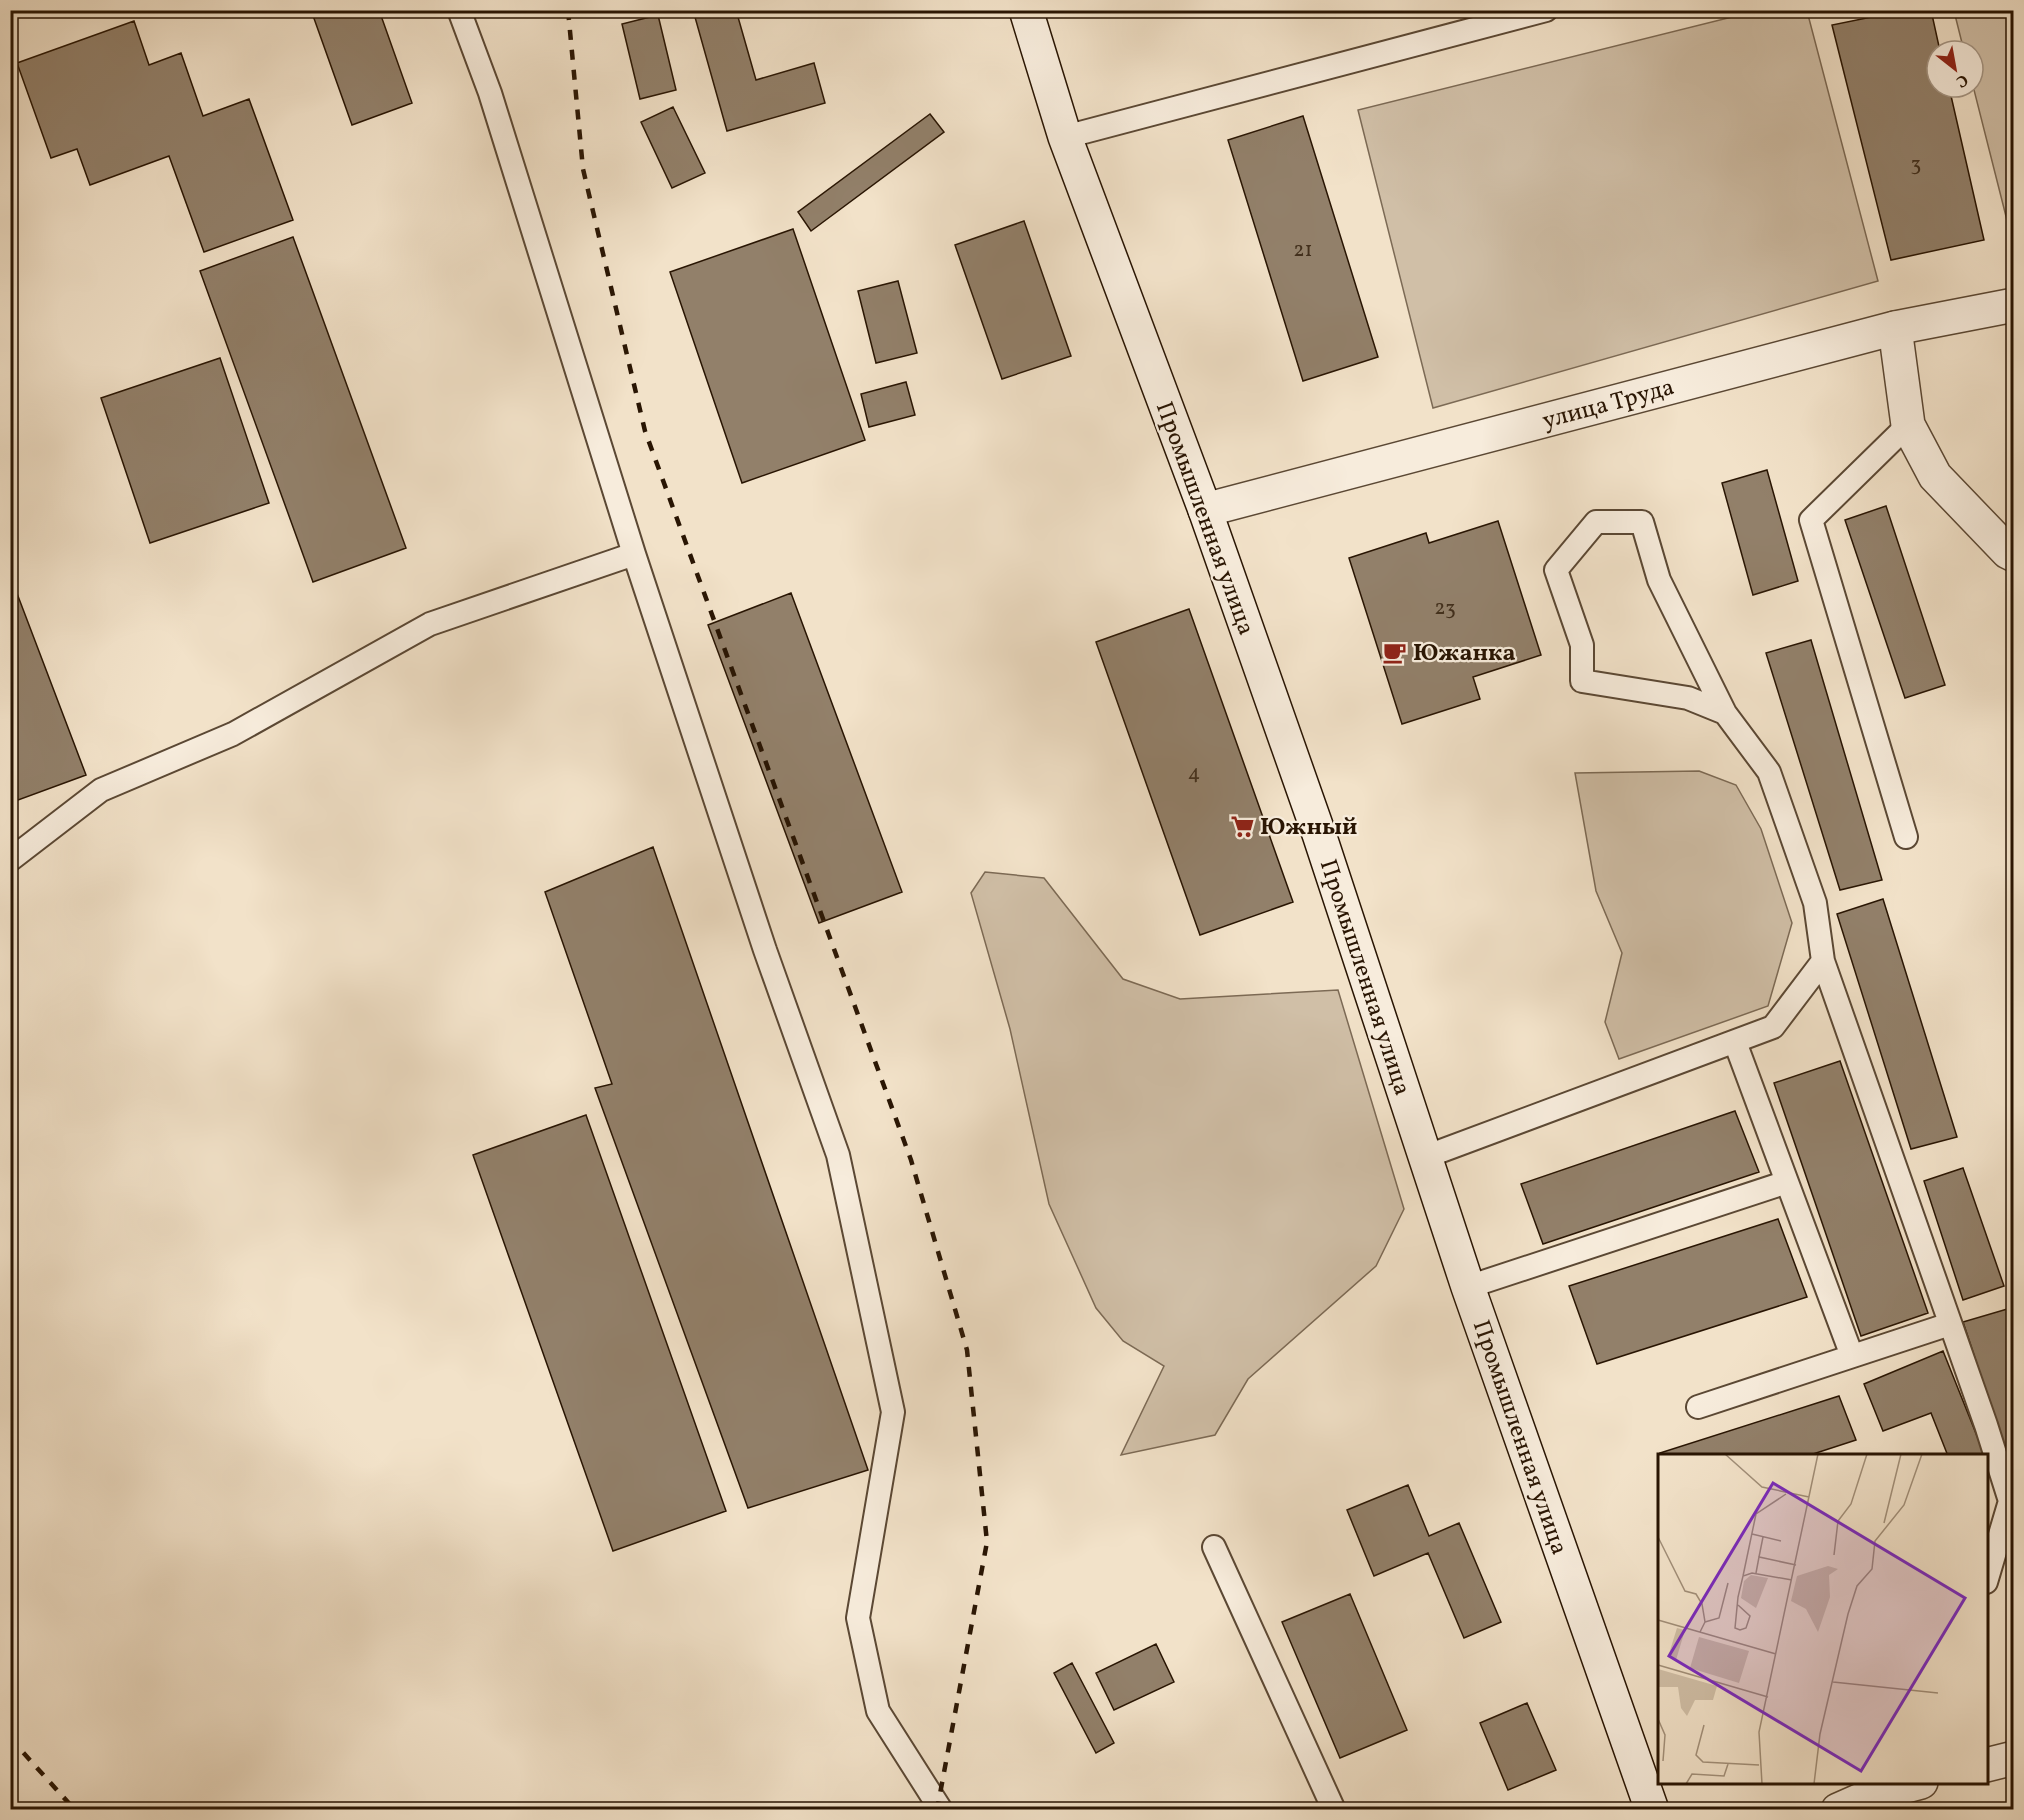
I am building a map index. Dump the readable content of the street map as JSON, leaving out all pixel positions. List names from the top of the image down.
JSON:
{
  "streets": {
    "main road": ["улица Труда", "Промышленная улица"]
  },
  "crossings": [
    ["улица Труда", "Промышленная улица"]
  ],
  "places": {
    "cafe": ["Южанка"],
    "supermarket": ["Южный"]
  },
  "house_numbers": [
    "3",
    "21",
    "23",
    "4"
  ],
  "north": "bottom right"
}
